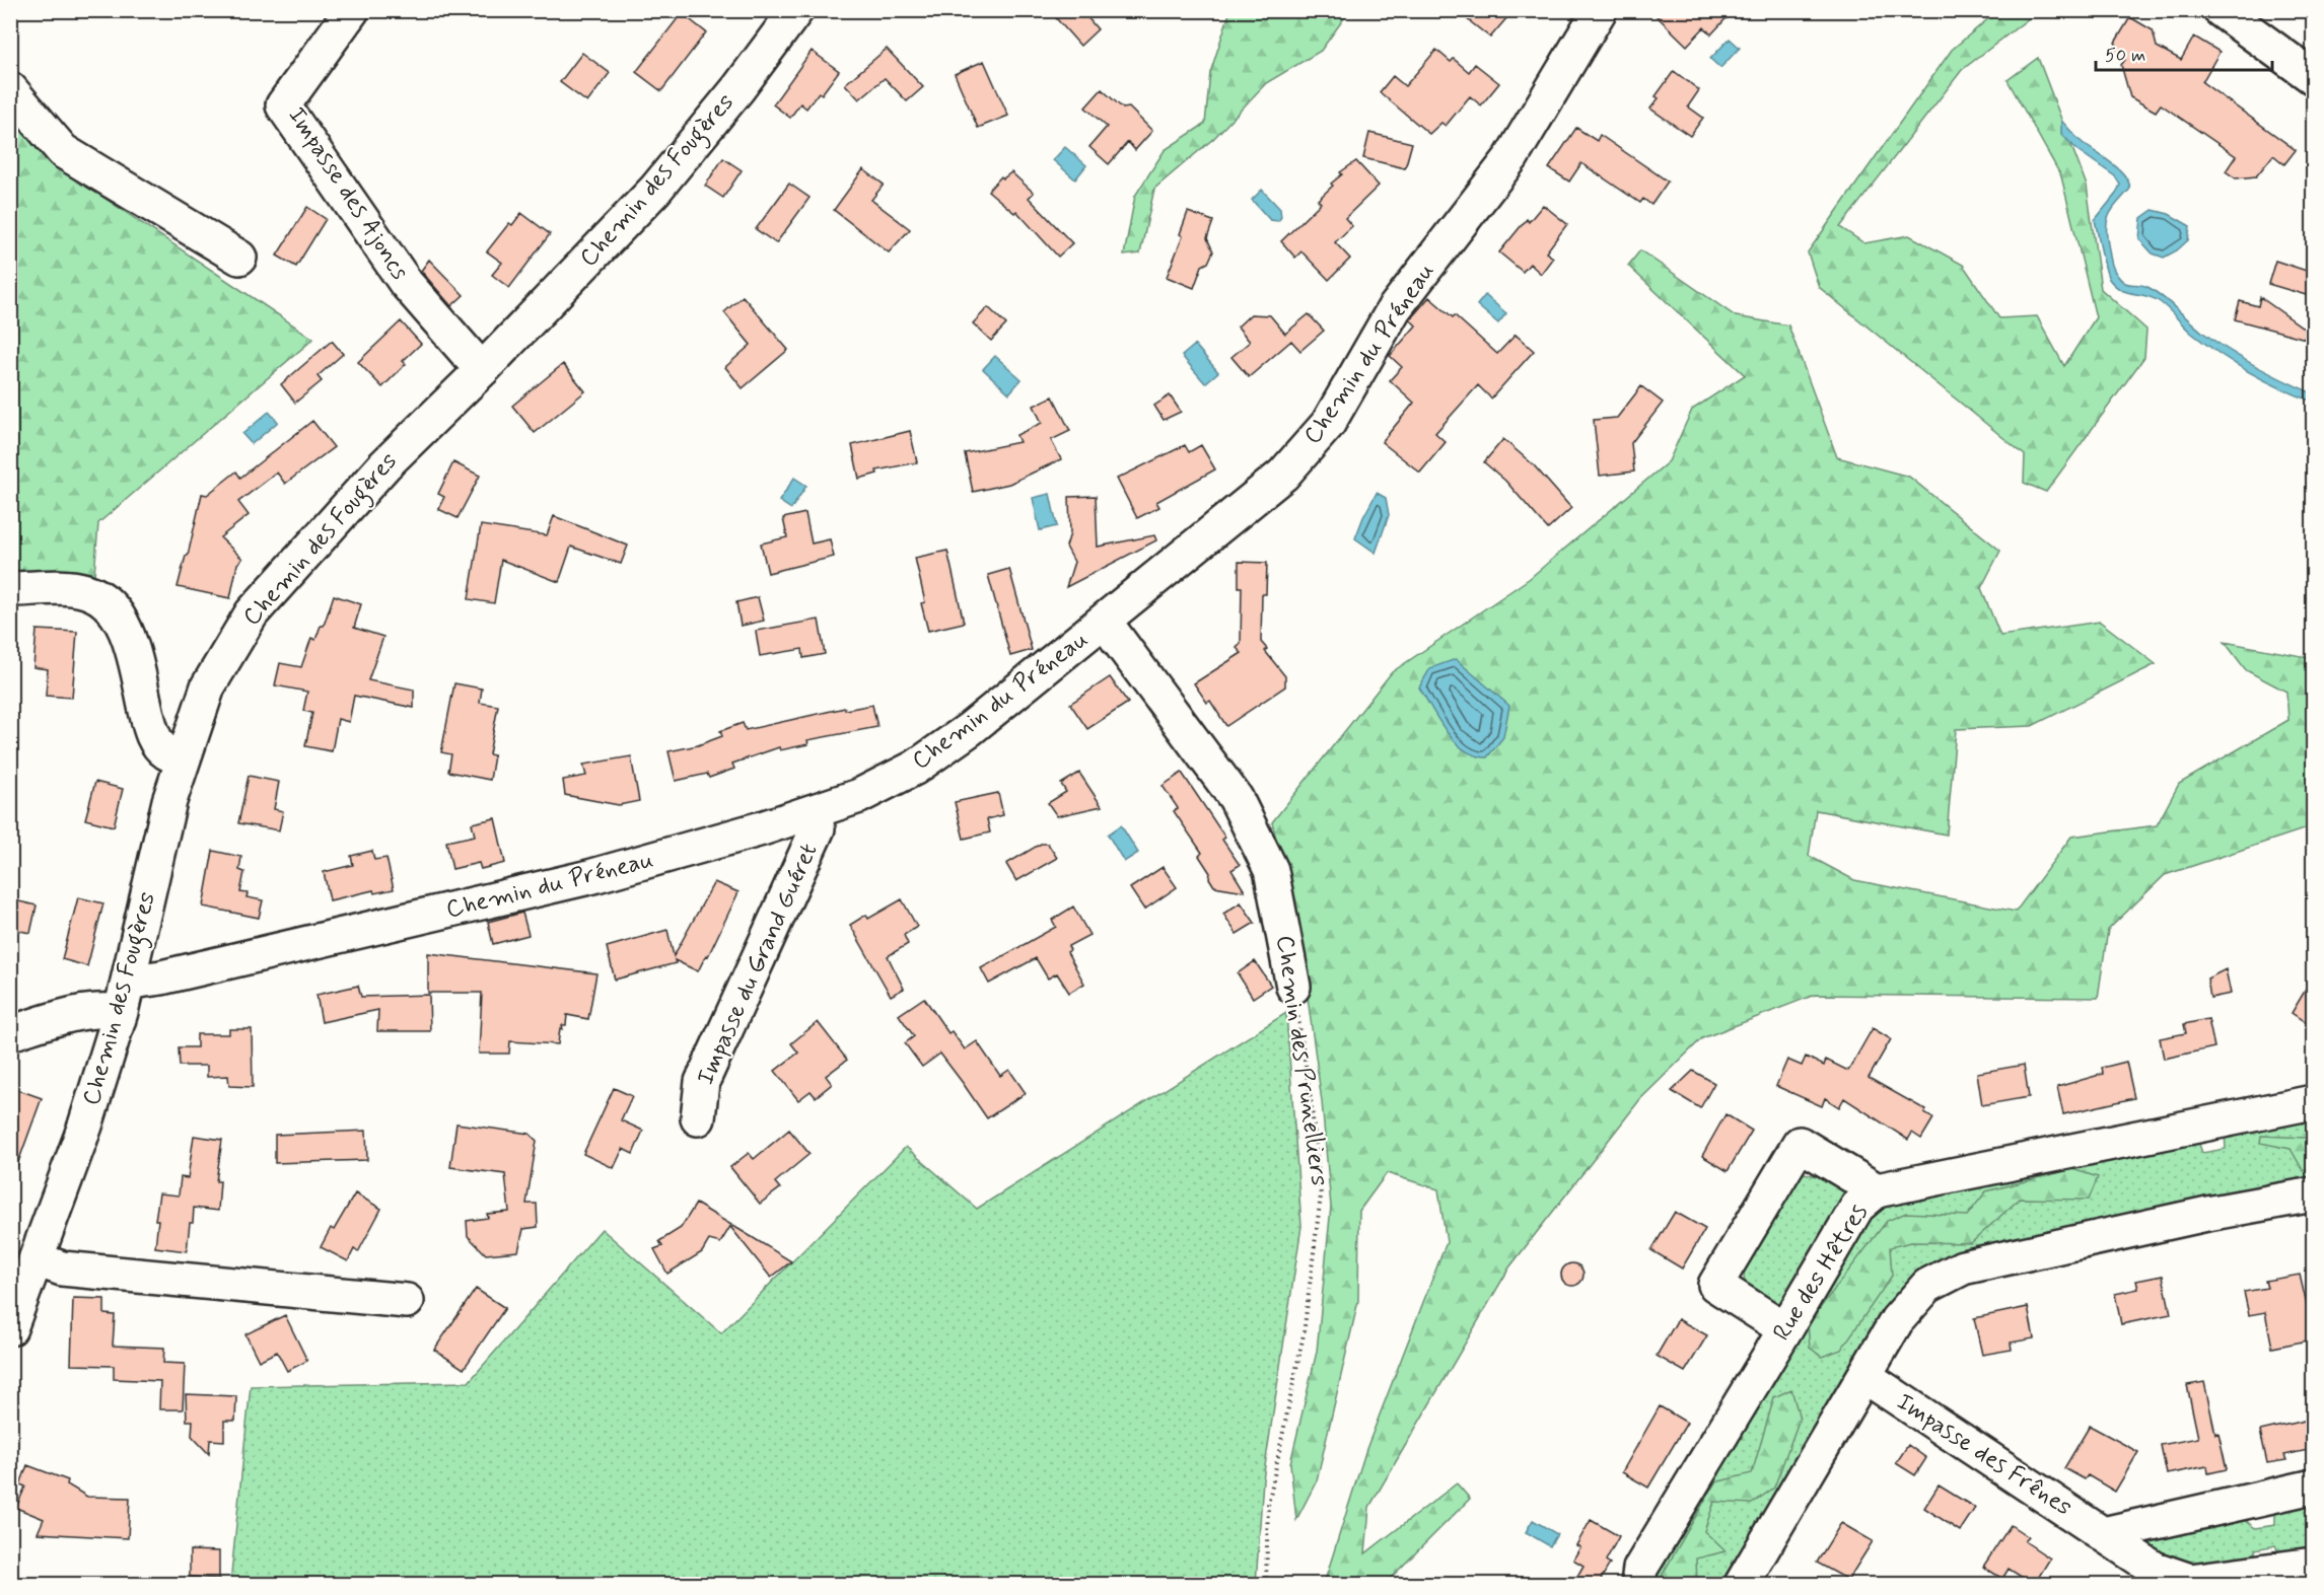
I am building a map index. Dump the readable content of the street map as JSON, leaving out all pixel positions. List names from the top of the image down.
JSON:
{
  "streets": {
    "street": [
      "Chemin des Fougères",
      "Impasse des Ajoncs",
      "Chemin du Préneau",
      "Impasse du Grand Guéret",
      "Chemin des Prunelliers",
      "Rue des Hêtres",
      "Impasse des Frênes"
    ]
  },
  "crossings": [
    ["Chemin des Fougères", "Impasse des Ajoncs"],
    ["Chemin des Fougères", "Chemin du Préneau"],
    ["Chemin du Préneau", "Impasse du Grand Guéret"],
    ["Chemin du Préneau", "Chemin des Prunelliers"]
  ],
  "scale_bar": "50 m"
}
